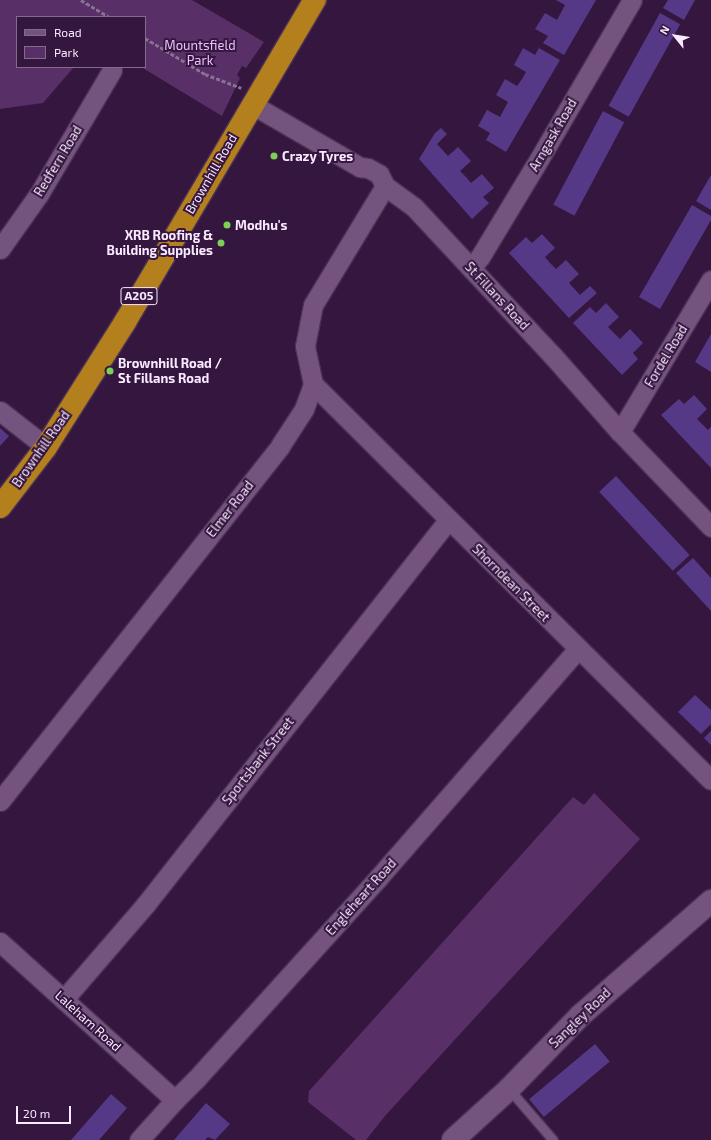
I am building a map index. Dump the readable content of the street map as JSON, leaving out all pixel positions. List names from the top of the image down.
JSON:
{
  "streets": {
    "highway": ["Brownhill Road", "A205"],
    "street": [
      "Arngask Road",
      "Redfern Road",
      "St Fillans Road",
      "Fordel Road",
      "Elmer Road",
      "Shorndean Street",
      "Sportsbank Street",
      "Engleheart Road",
      "Sangley Road",
      "Laleham Road"
    ]
  },
  "crossings": [
    ["Arngask Road", "St Fillans Road"],
    ["Brownhill Road", "St Fillans Road"],
    ["St Fillans Road", "Fordel Road"],
    ["Elmer Road", "Shorndean Street"],
    ["Shorndean Street", "Sportsbank Street"],
    ["Shorndean Street", "Engleheart Road"],
    ["Sportsbank Street", "Laleham Road"],
    ["Engleheart Road", "Laleham Road"]
  ],
  "parks": ["Mountsfield Park"],
  "places": [
    "Crazy Tyres",
    "Modhu's",
    "XRB Roofing & Building Supplies",
    "Brownhill Road / St Fillans Road"
  ],
  "legend": ["Road", "Park"],
  "scale_bar": "20 m",
  "north": "top left"
}
